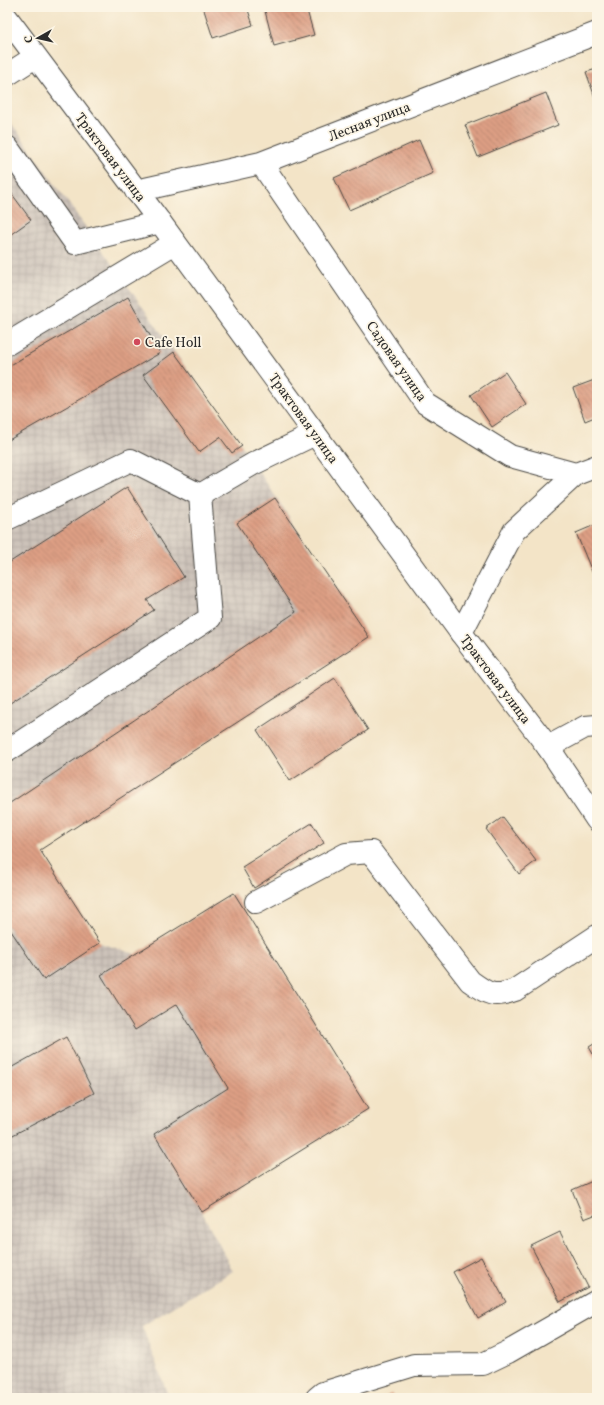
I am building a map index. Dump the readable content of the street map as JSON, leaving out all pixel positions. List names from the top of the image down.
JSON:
{
  "streets": {
    "main road": ["Лесная улица", "Трактовая улица", "Садовая улица"]
  },
  "crossings": [
    ["Лесная улица", "Трактовая улица"],
    ["Лесная улица", "Садовая улица"]
  ],
  "places": ["Cafe Holl"],
  "north": "left"
}
